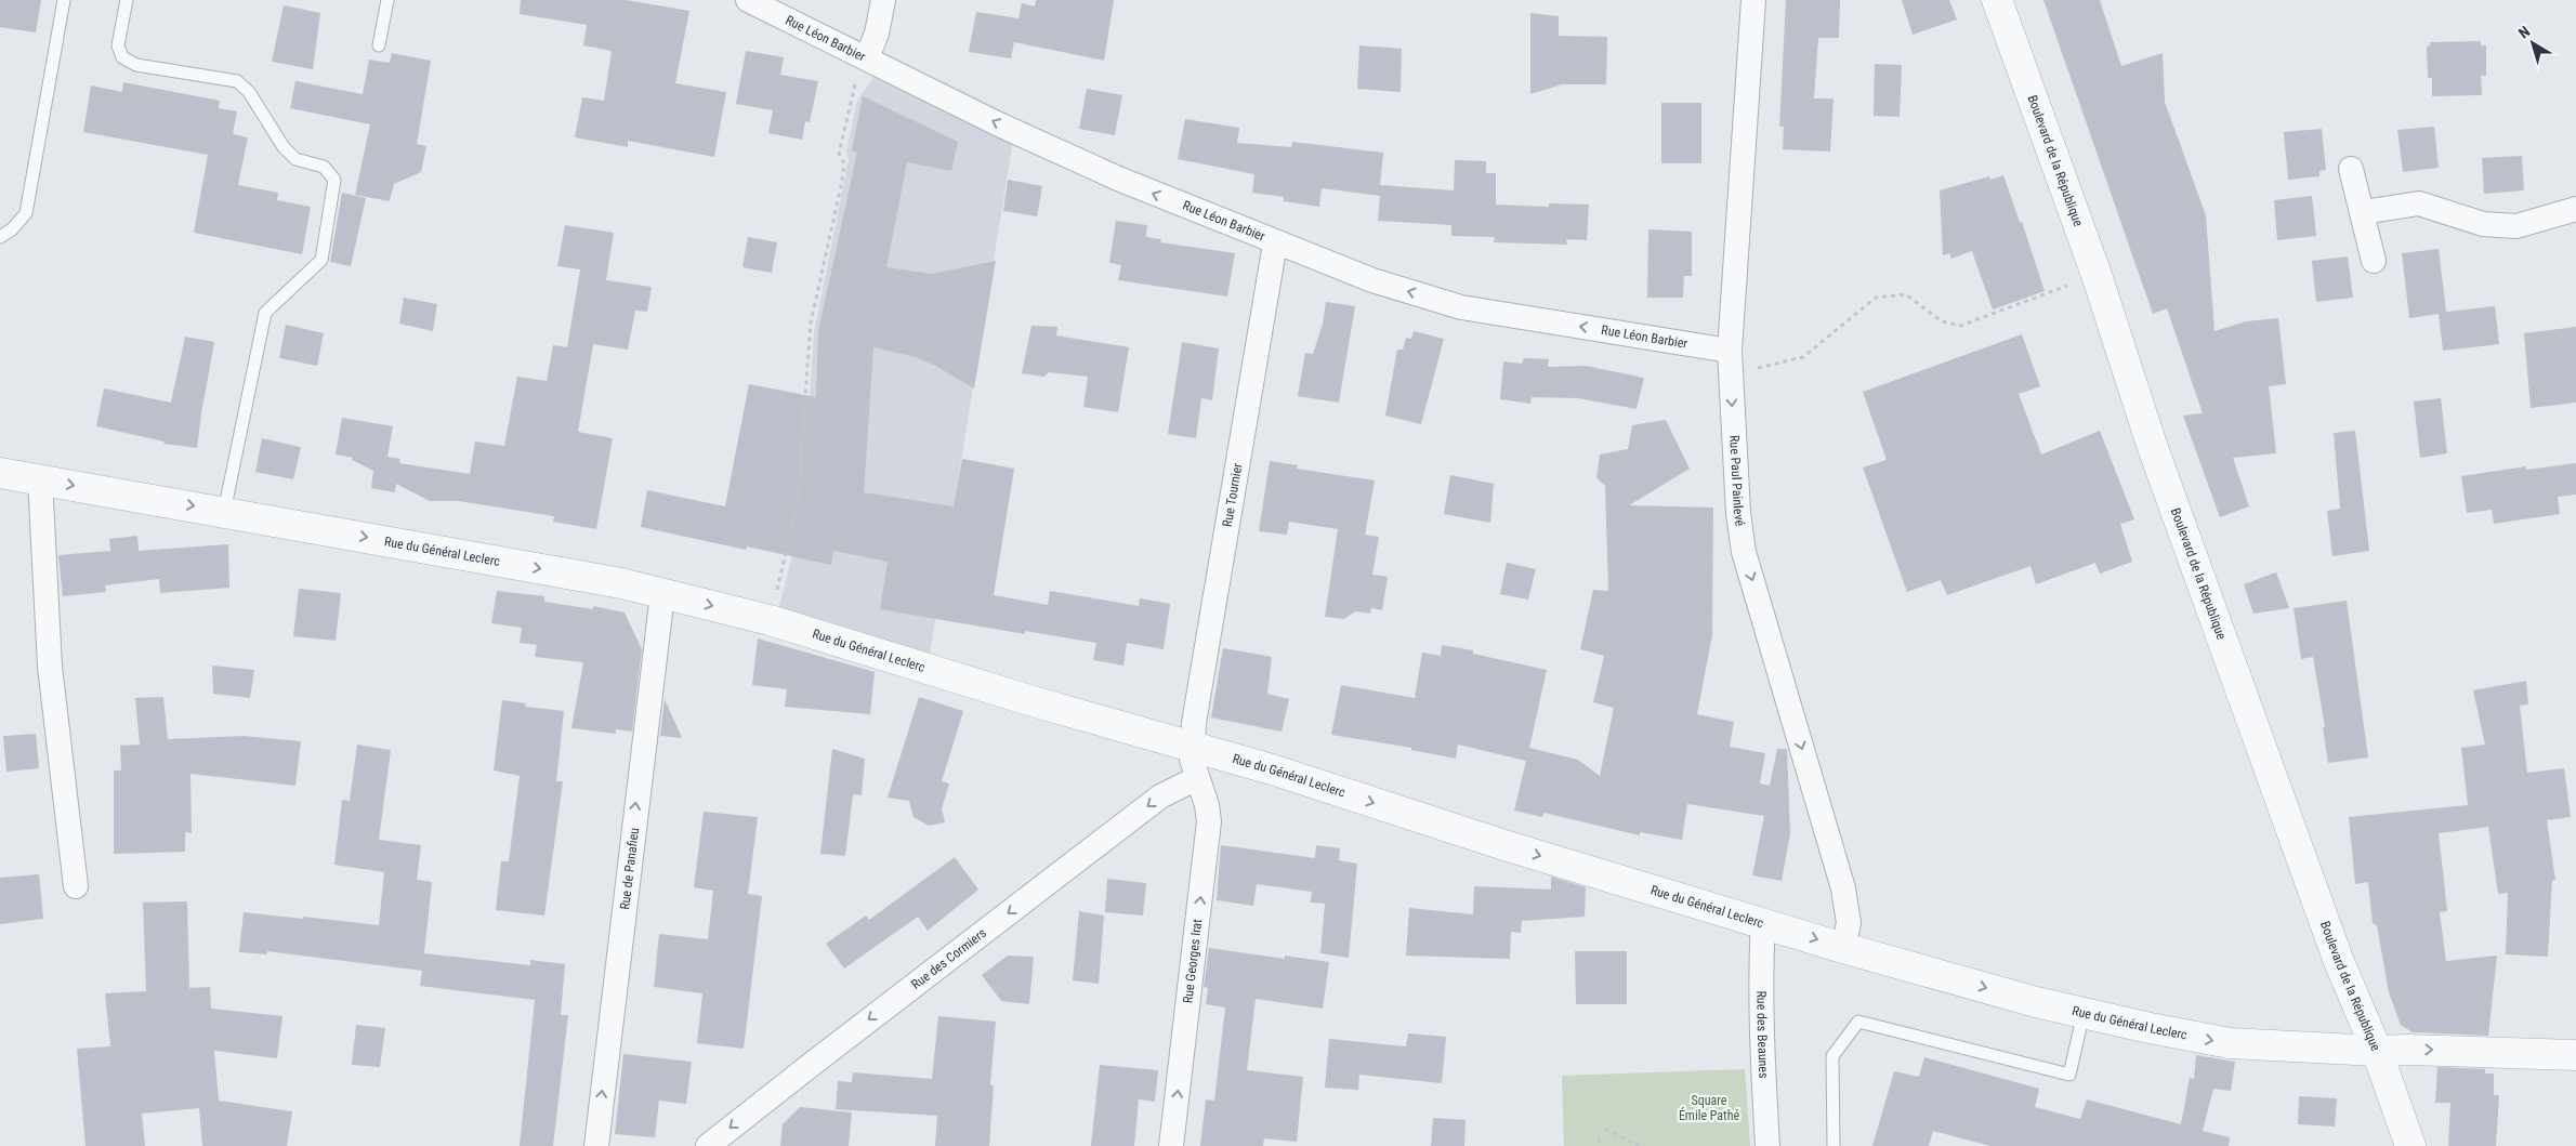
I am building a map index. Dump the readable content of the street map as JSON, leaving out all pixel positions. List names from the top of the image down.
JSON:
{
  "streets": {
    "street": [
      "Rue Léon Barbier",
      "Boulevard de la République",
      "Rue Paul Painlevé",
      "Rue Tournier",
      "Rue du Général Leclerc",
      "Rue de Panafieu",
      "Rue des Cormiers",
      "Rue Georges Irat",
      "Rue des Beaunes"
    ]
  },
  "crossings": [
    ["Rue Léon Barbier", "Rue Paul Painlevé"],
    ["Rue Léon Barbier", "Rue Tournier"],
    ["Boulevard de la République", "Rue du Général Leclerc"],
    ["Rue Paul Painlevé", "Rue du Général Leclerc"],
    ["Rue Tournier", "Rue du Général Leclerc"],
    ["Rue Tournier", "Rue des Cormiers"],
    ["Rue Tournier", "Rue Georges Irat"],
    ["Rue du Général Leclerc", "Rue de Panafieu"],
    ["Rue du Général Leclerc", "Rue des Beaunes"],
    ["Rue des Cormiers", "Rue Georges Irat"]
  ],
  "one_way": [
    "Rue Léon Barbier",
    "Rue Paul Painlevé",
    "Rue du Général Leclerc",
    "Rue de Panafieu",
    "Rue des Cormiers",
    "Rue Georges Irat"
  ],
  "parks": ["Square Émile Pathé"],
  "north": "top left"
}
